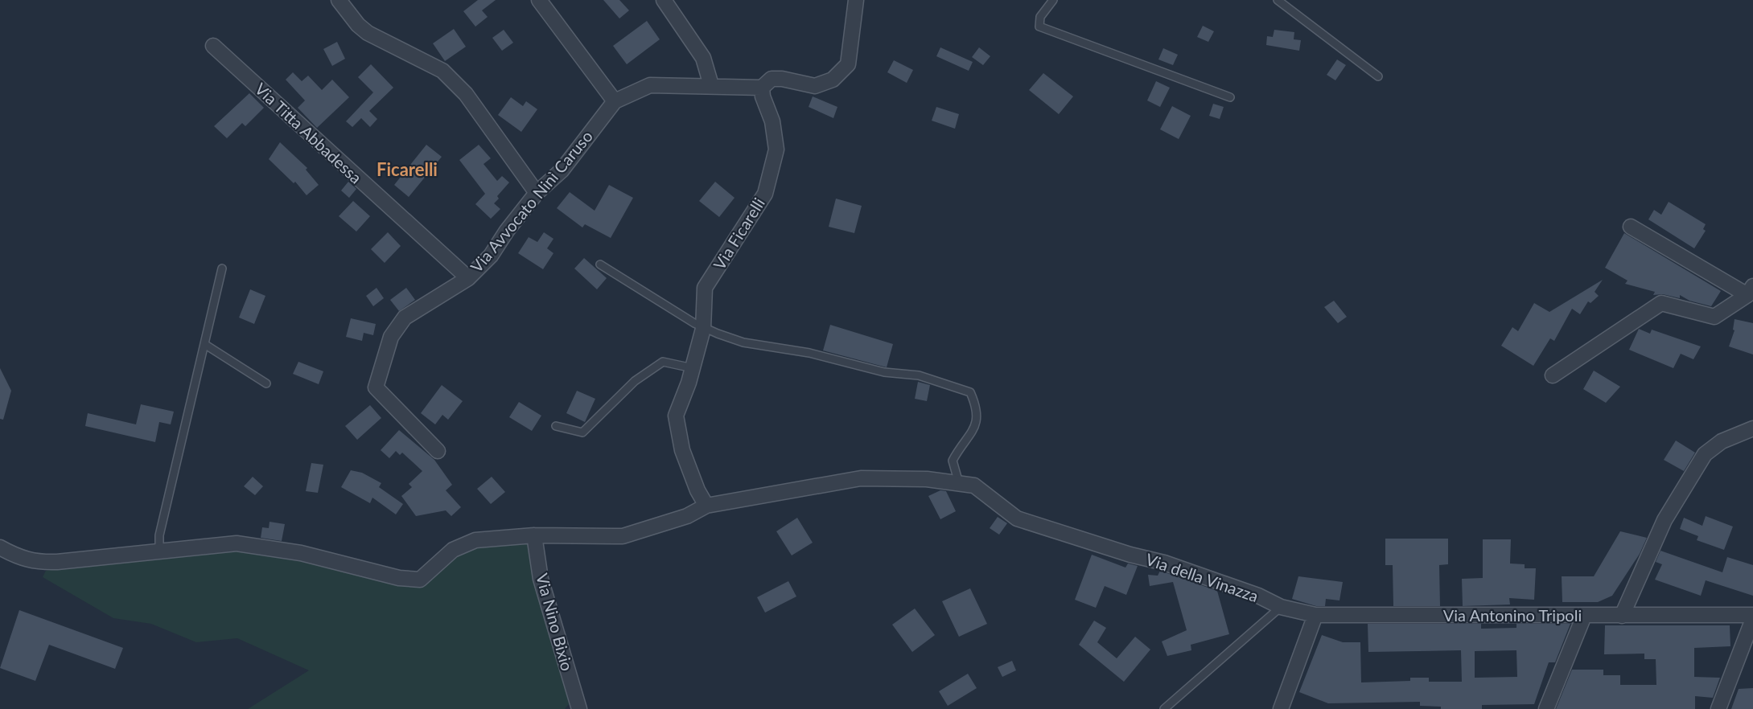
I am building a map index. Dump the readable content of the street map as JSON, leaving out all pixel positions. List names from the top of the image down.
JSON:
{
  "streets": {
    "street": [
      "Via Titta Abbadessa",
      "Via Avvocato Ninì Caruso",
      "Via Ficarelli",
      "Via della Vinazza",
      "Via Antonino Tripoli",
      "Via Nino Bixio"
    ]
  },
  "crossings": [
    ["Via Titta Abbadessa", "Via Avvocato Ninì Caruso"],
    ["Via Avvocato Ninì Caruso", "Via Ficarelli"],
    ["Via Ficarelli", "Via della Vinazza"],
    ["Via della Vinazza", "Via Antonino Tripoli"]
  ],
  "districts": ["Ficarelli"]
}
